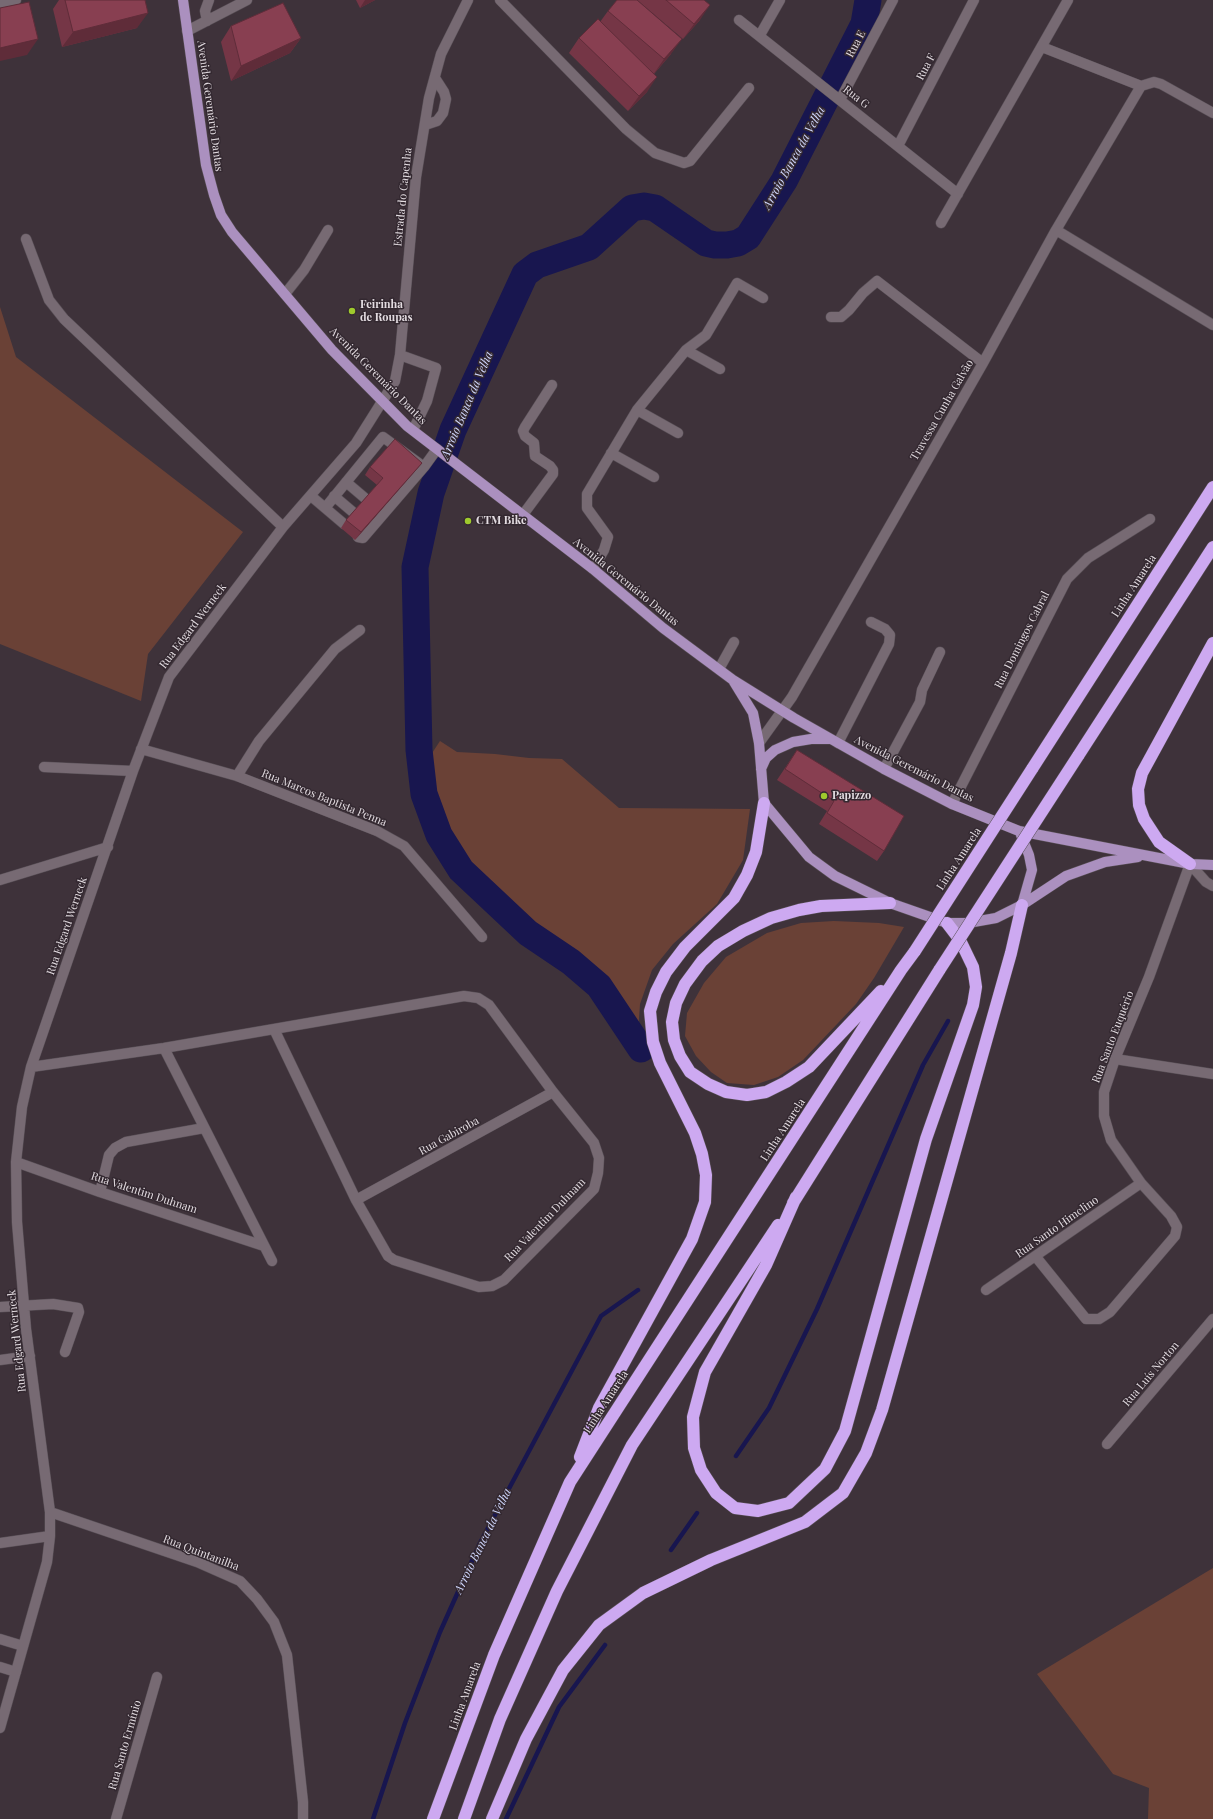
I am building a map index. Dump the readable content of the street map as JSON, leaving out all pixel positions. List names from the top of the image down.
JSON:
{
  "streets": {
    "highway": ["Linha Amarela"],
    "main road": ["Avenida Geremário Dantas"],
    "street": [
      "Rua E",
      "Rua F",
      "Rua G",
      "Estrada do Capenha",
      "Travessa Cunha Galvão",
      "Rua Edgard Werneck",
      "Rua Domingos Cabral",
      "Rua Marcos Baptista Penna",
      "Rua Santo Euquério",
      "Rua Gabiroba",
      "Rua Valentim Duhnam",
      "Rua Santo Himelino",
      "Rua Luís Norton",
      "Rua Quintanilha",
      "Rua Santo Ermínio"
    ]
  },
  "crossings": [
    ["Rua E", "Rua G"],
    ["Rua F", "Rua G"],
    ["Avenida Geremário Dantas", "Estrada do Capenha"],
    ["Avenida Geremário Dantas", "Travessa Cunha Galvão"],
    ["Avenida Geremário Dantas", "Rua Edgard Werneck"],
    ["Avenida Geremário Dantas", "Rua Domingos Cabral"],
    ["Avenida Geremário Dantas", "Rua Santo Euquério"],
    ["Estrada do Capenha", "Rua Edgard Werneck"],
    ["Rua Edgard Werneck", "Rua Marcos Baptista Penna"],
    ["Rua Edgard Werneck", "Rua Valentim Duhnam"],
    ["Rua Edgard Werneck", "Rua Quintanilha"],
    ["Rua Santo Euquério", "Rua Santo Himelino"],
    ["Rua Gabiroba", "Rua Valentim Duhnam"]
  ],
  "water": ["Arroio Banca da Velha"],
  "places": ["Feirinha de Roupas", "CTM Bike", "Papizzo"]
}
